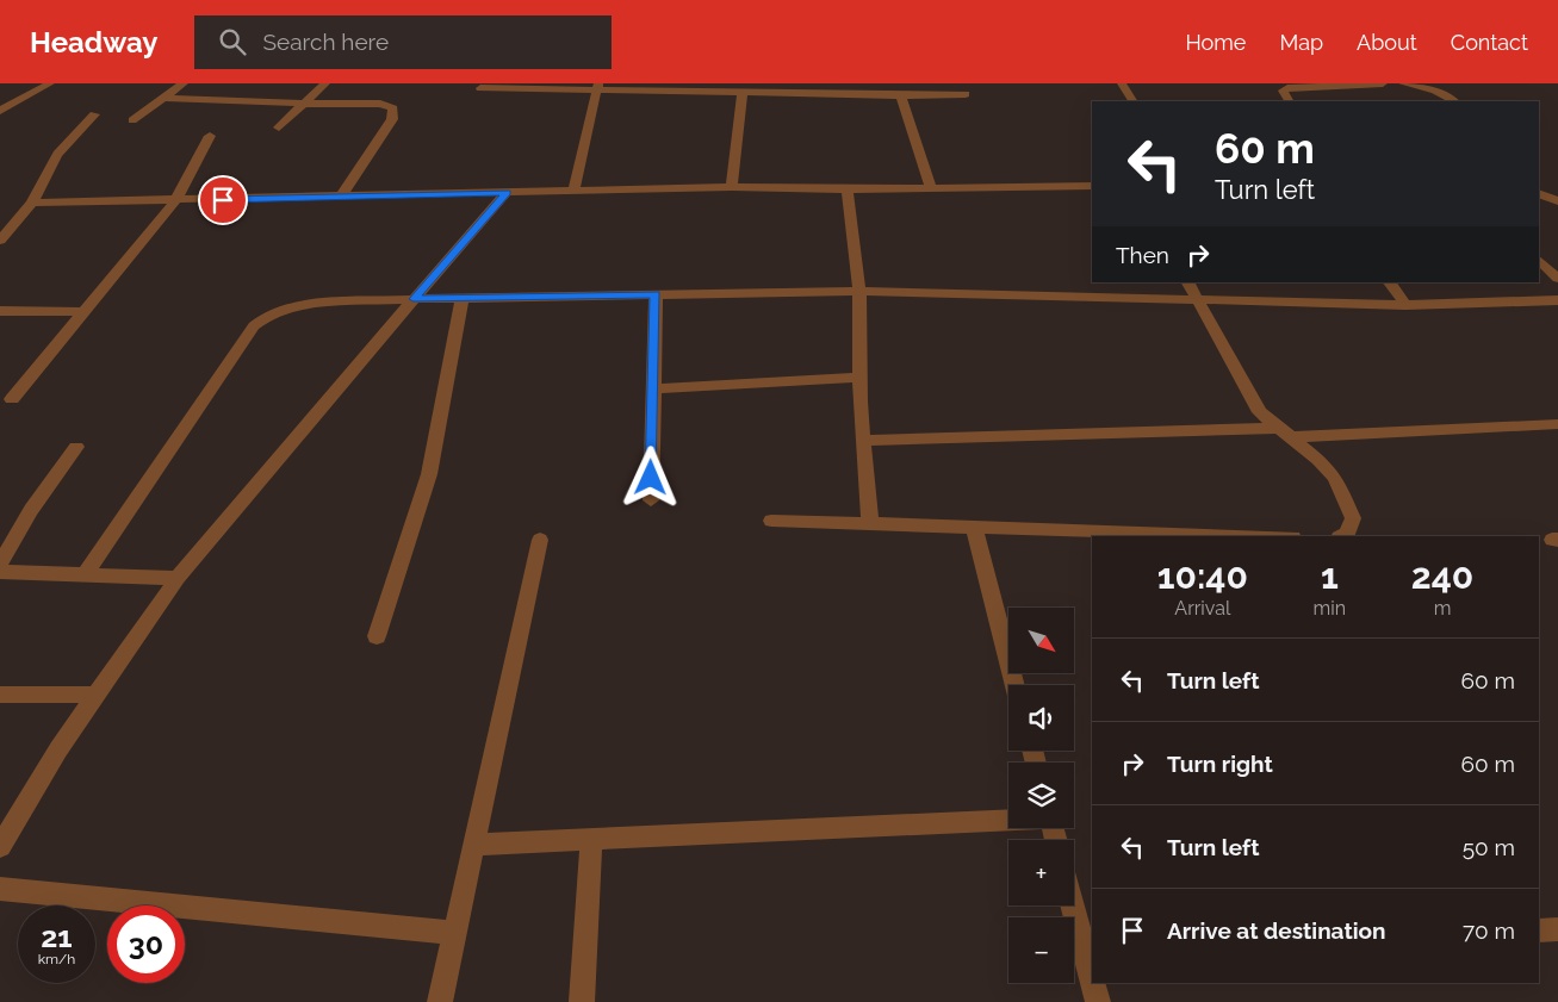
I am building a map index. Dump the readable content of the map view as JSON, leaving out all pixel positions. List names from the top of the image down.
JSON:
{
  "north": "bottom right",
  "page": {
    "header": "Headway",
    "search": "Search here",
    "nav": [
      "Home",
      "Map",
      "About",
      "Contact"
    ],
    "turn": ["60 m", "Turn left"],
    "then": "Then",
    "eta": [
      "10:40",
      "Arrival",
      "1",
      "min",
      "240",
      "m"
    ],
    "map_buttons": ["+", "−"],
    "list": [
      {
        "name": "Turn left",
        "value": "60 m"
      },
      {
        "name": "Turn right",
        "value": "60 m"
      },
      {
        "name": "Turn left",
        "value": "50 m"
      },
      {
        "name": "Arrive at destination",
        "value": "70 m"
      }
    ],
    "speed": "21 km/h",
    "limit": "30"
  }
}
